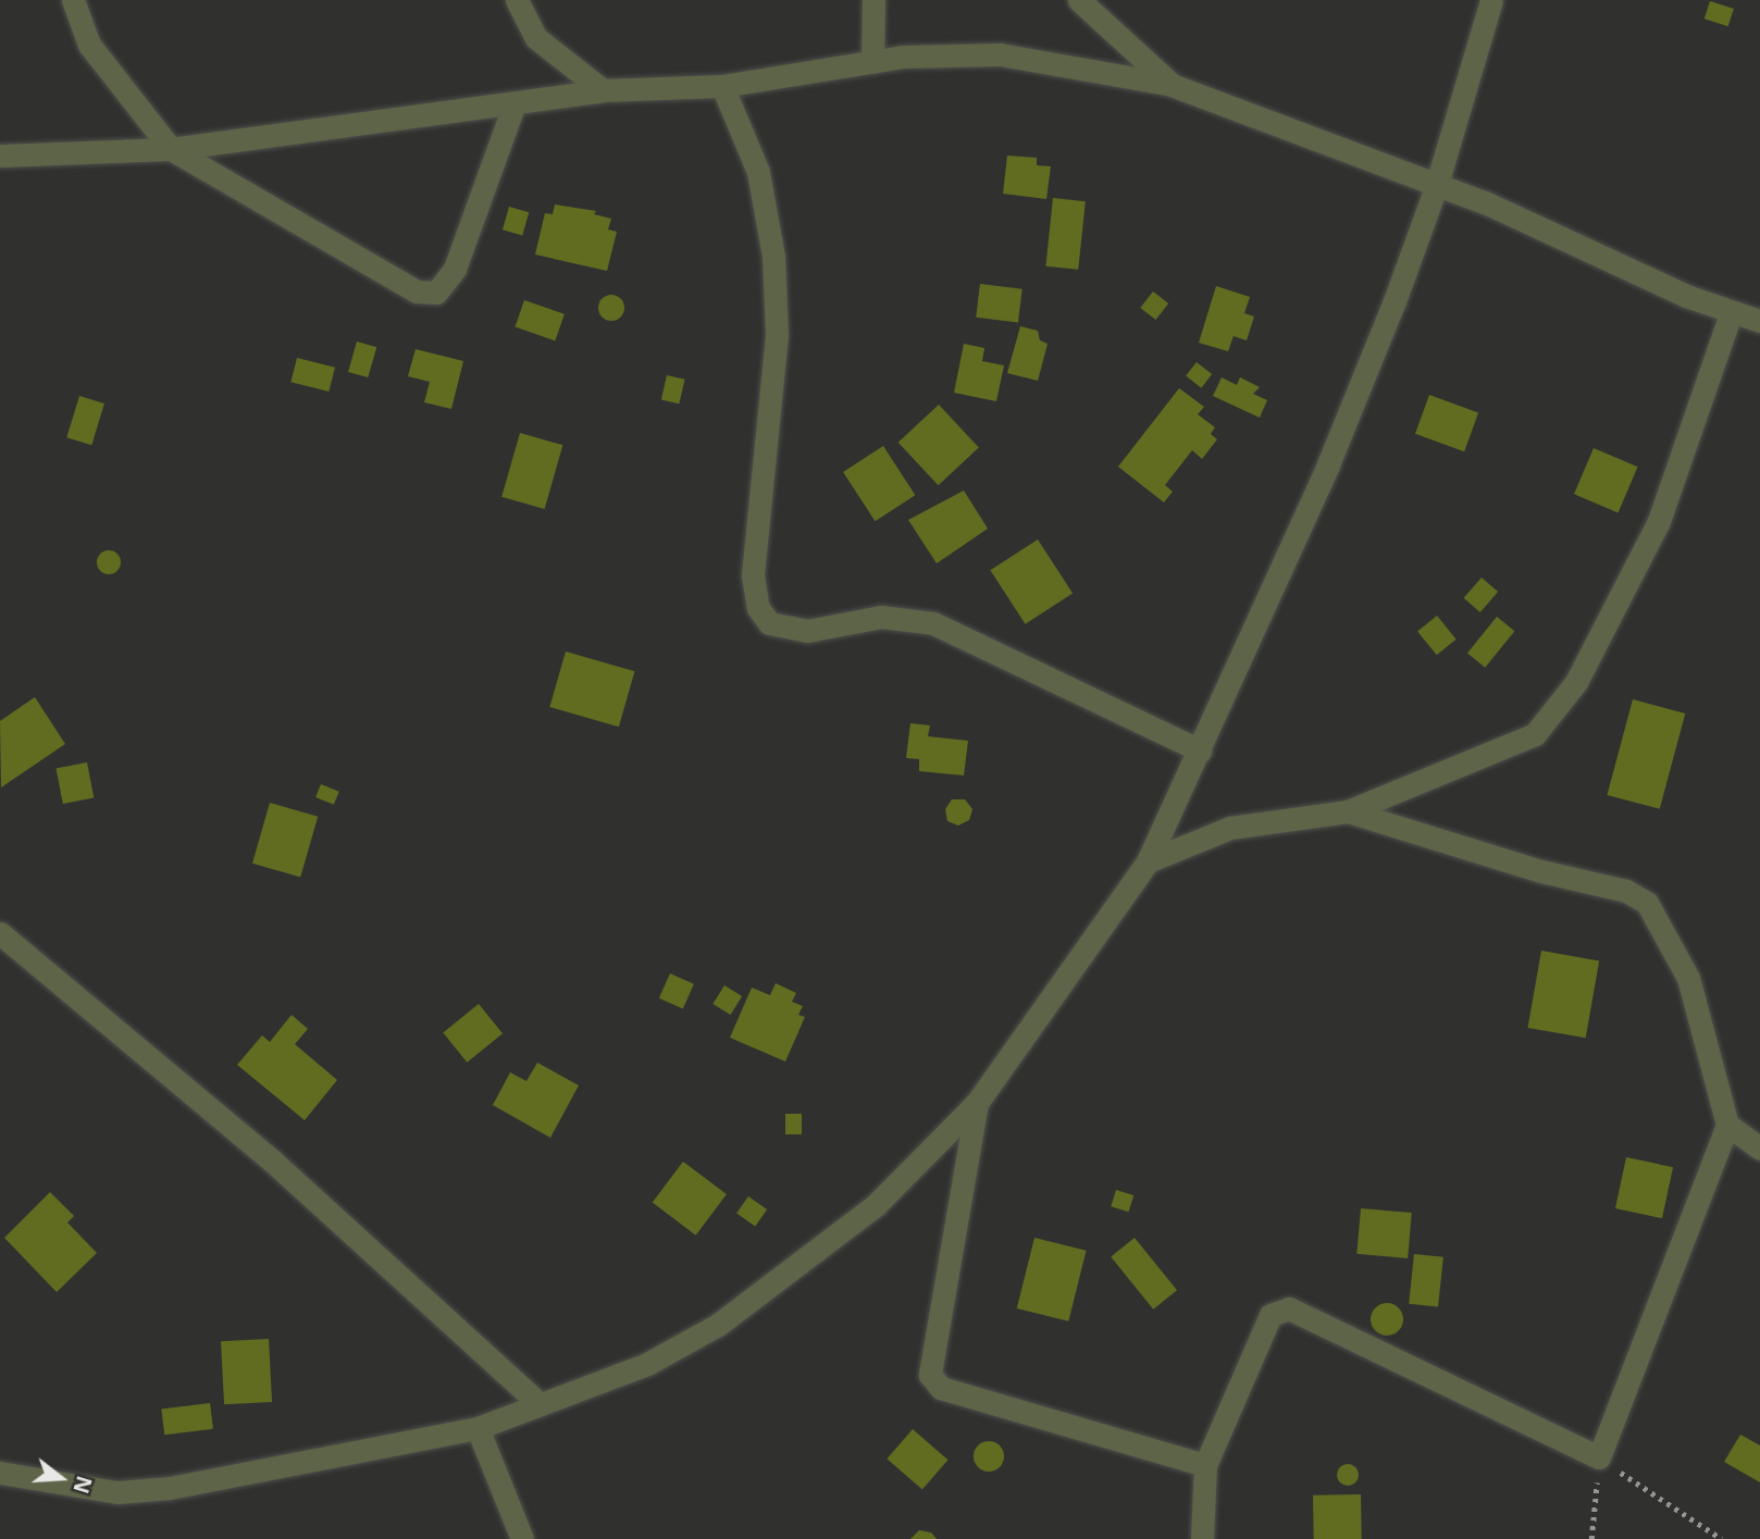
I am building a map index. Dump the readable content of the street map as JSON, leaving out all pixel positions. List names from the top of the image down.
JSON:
{
  "north": "right"
}
